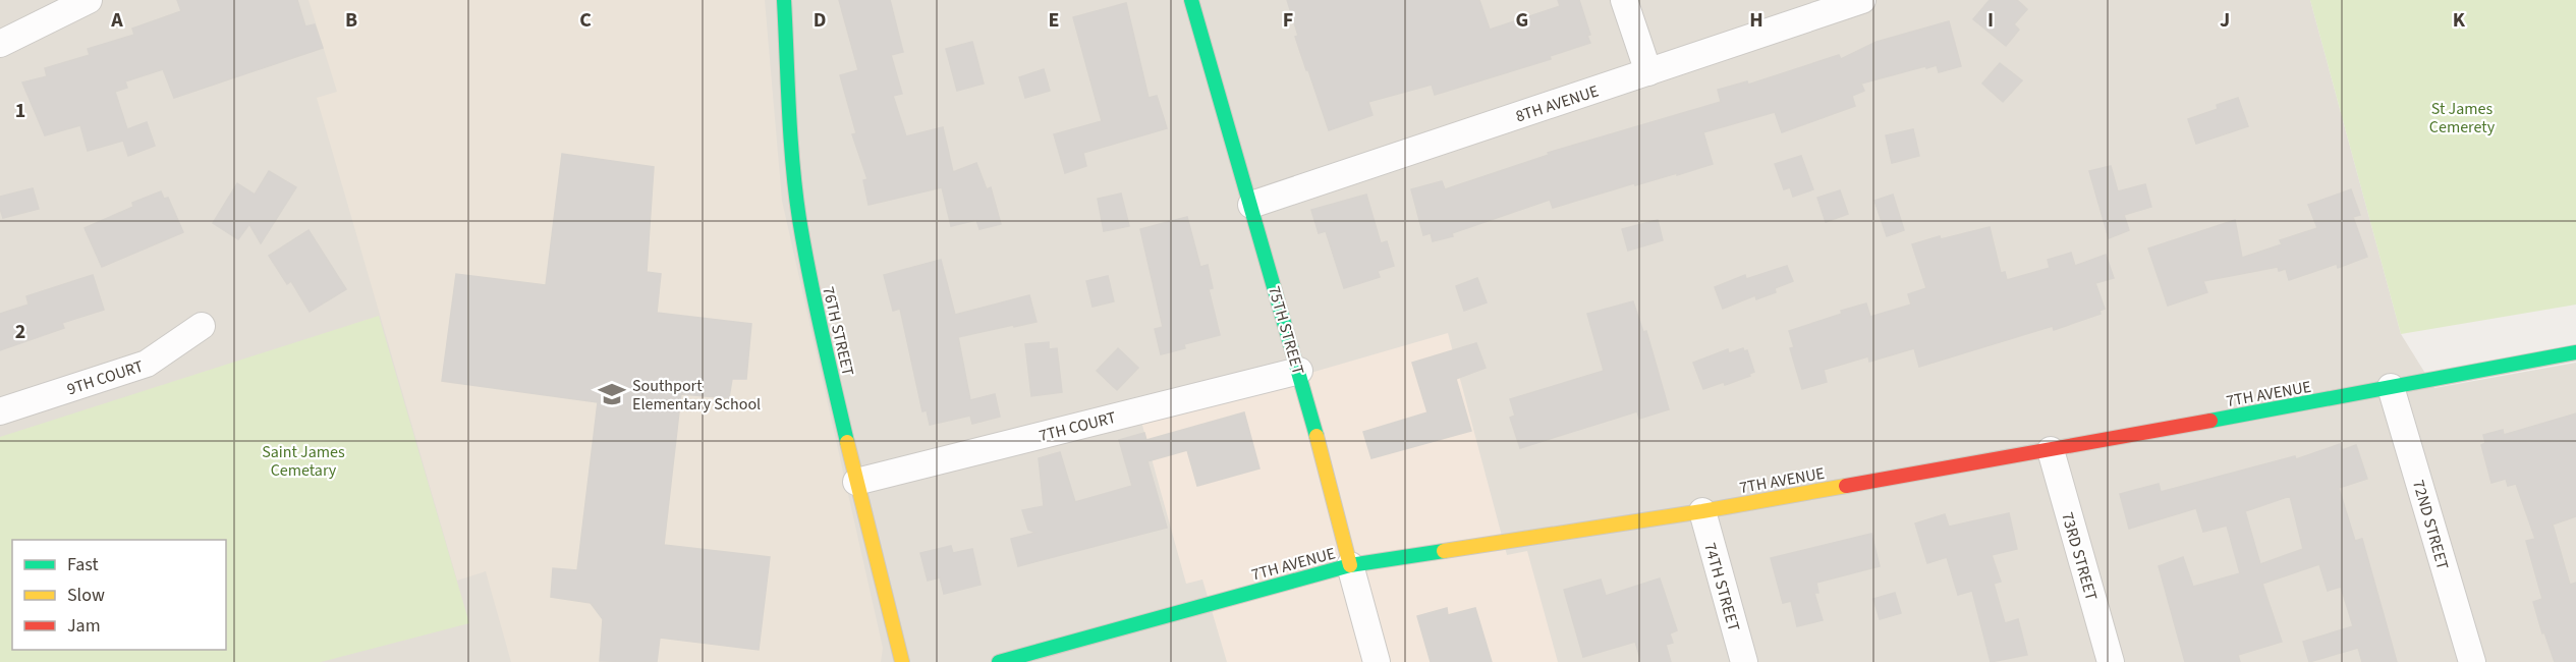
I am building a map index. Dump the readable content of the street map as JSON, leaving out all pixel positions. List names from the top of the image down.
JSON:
{
  "streets": {
    "street": [
      "8TH AVENUE",
      "75TH STREET",
      "76TH STREET",
      "9TH COURT",
      "7TH AVENUE",
      "7TH COURT",
      "72ND STREET",
      "73RD STREET",
      "74TH STREET"
    ]
  },
  "crossings": [
    ["8TH AVENUE", "75TH STREET"],
    ["75TH STREET", "7TH AVENUE"],
    ["75TH STREET", "7TH COURT"],
    ["76TH STREET", "7TH COURT"],
    ["7TH AVENUE", "72ND STREET"],
    ["7TH AVENUE", "73RD STREET"],
    ["7TH AVENUE", "74TH STREET"]
  ],
  "parks": ["St James Cemerety", "Saint James Cemetary"],
  "places": {
    "school or university": ["Southport Elementary School"]
  },
  "legend": ["Fast", "Slow", "Jam"],
  "grid": {
    "columns": [
      "A",
      "B",
      "C",
      "D",
      "E",
      "F",
      "G",
      "H",
      "I",
      "J",
      "K"
    ],
    "rows": ["1", "2"]
  }
}
